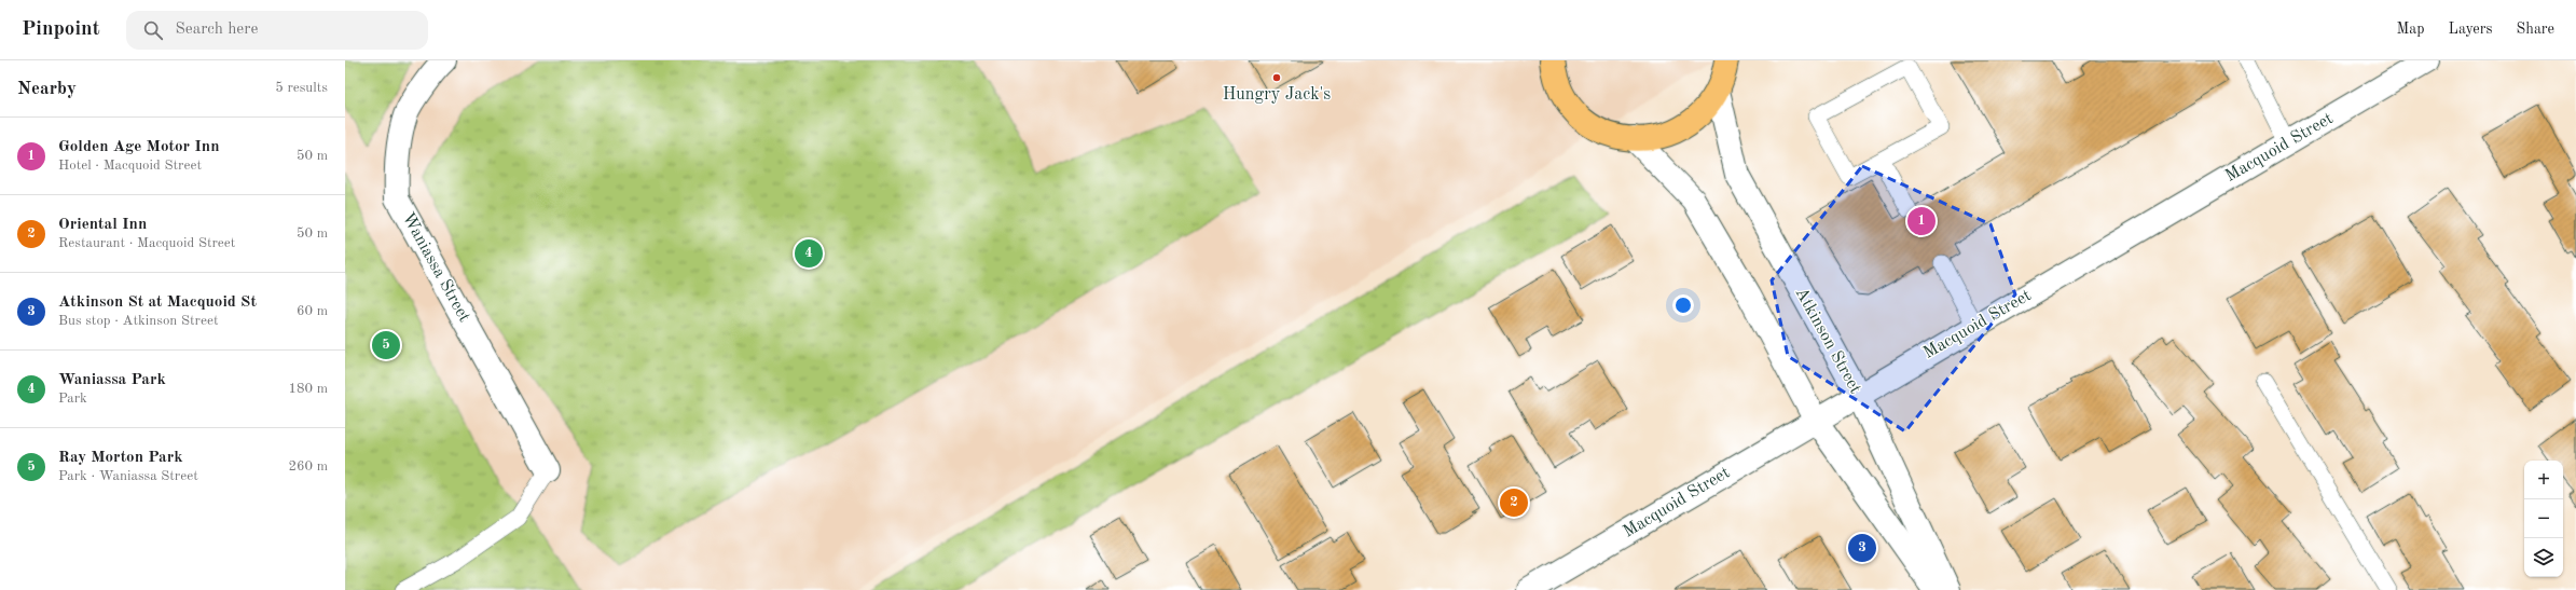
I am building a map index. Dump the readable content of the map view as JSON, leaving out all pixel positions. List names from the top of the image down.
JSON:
{
  "streets": {
    "street": ["Macquoid Street", "Waniassa Street", "Atkinson Street"]
  },
  "crossings": [
    ["Macquoid Street", "Atkinson Street"]
  ],
  "places": ["Hungry Jack's"],
  "page": {
    "header": "Pinpoint",
    "search": "Search here",
    "nav": ["Map", "Layers", "Share"],
    "heading": ["Nearby", "5 results"],
    "list": [
      {
        "mark": "1",
        "name": "Golden Age Motor Inn",
        "note": "Hotel · Macquoid Street",
        "value": "50 m"
      },
      {
        "mark": "2",
        "name": "Oriental Inn",
        "note": "Restaurant · Macquoid Street",
        "value": "50 m"
      },
      {
        "mark": "3",
        "name": "Atkinson St at Macquoid St",
        "note": "Bus stop · Atkinson Street",
        "value": "60 m"
      },
      {
        "mark": "4",
        "name": "Waniassa Park",
        "note": "Park",
        "value": "180 m"
      },
      {
        "mark": "5",
        "name": "Ray Morton Park",
        "note": "Park · Waniassa Street",
        "value": "260 m"
      }
    ],
    "pins": [
      "1",
      "4",
      "5",
      "2",
      "3"
    ],
    "map_buttons": ["+", "−"]
  }
}
